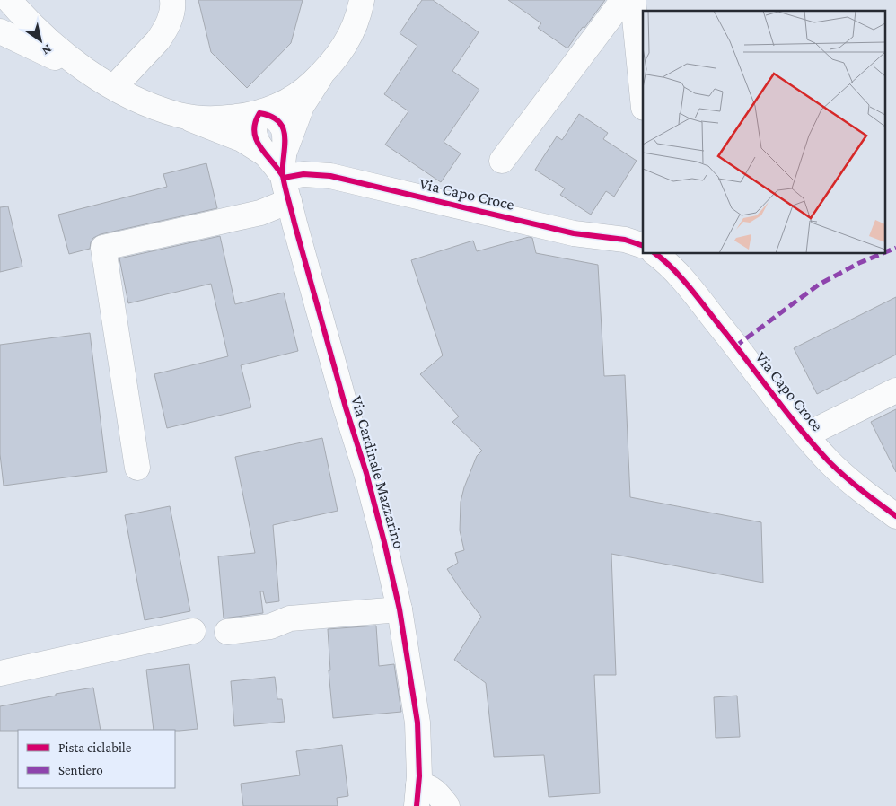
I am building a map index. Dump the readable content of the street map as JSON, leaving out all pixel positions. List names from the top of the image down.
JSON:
{
  "streets": {
    "street": ["Via Capo Croce", "Via Cardinale Mazzarino"]
  },
  "crossings": [
    ["Via Capo Croce", "Via Cardinale Mazzarino"]
  ],
  "legend": ["Pista ciclabile", "Sentiero"],
  "north": "bottom right"
}
